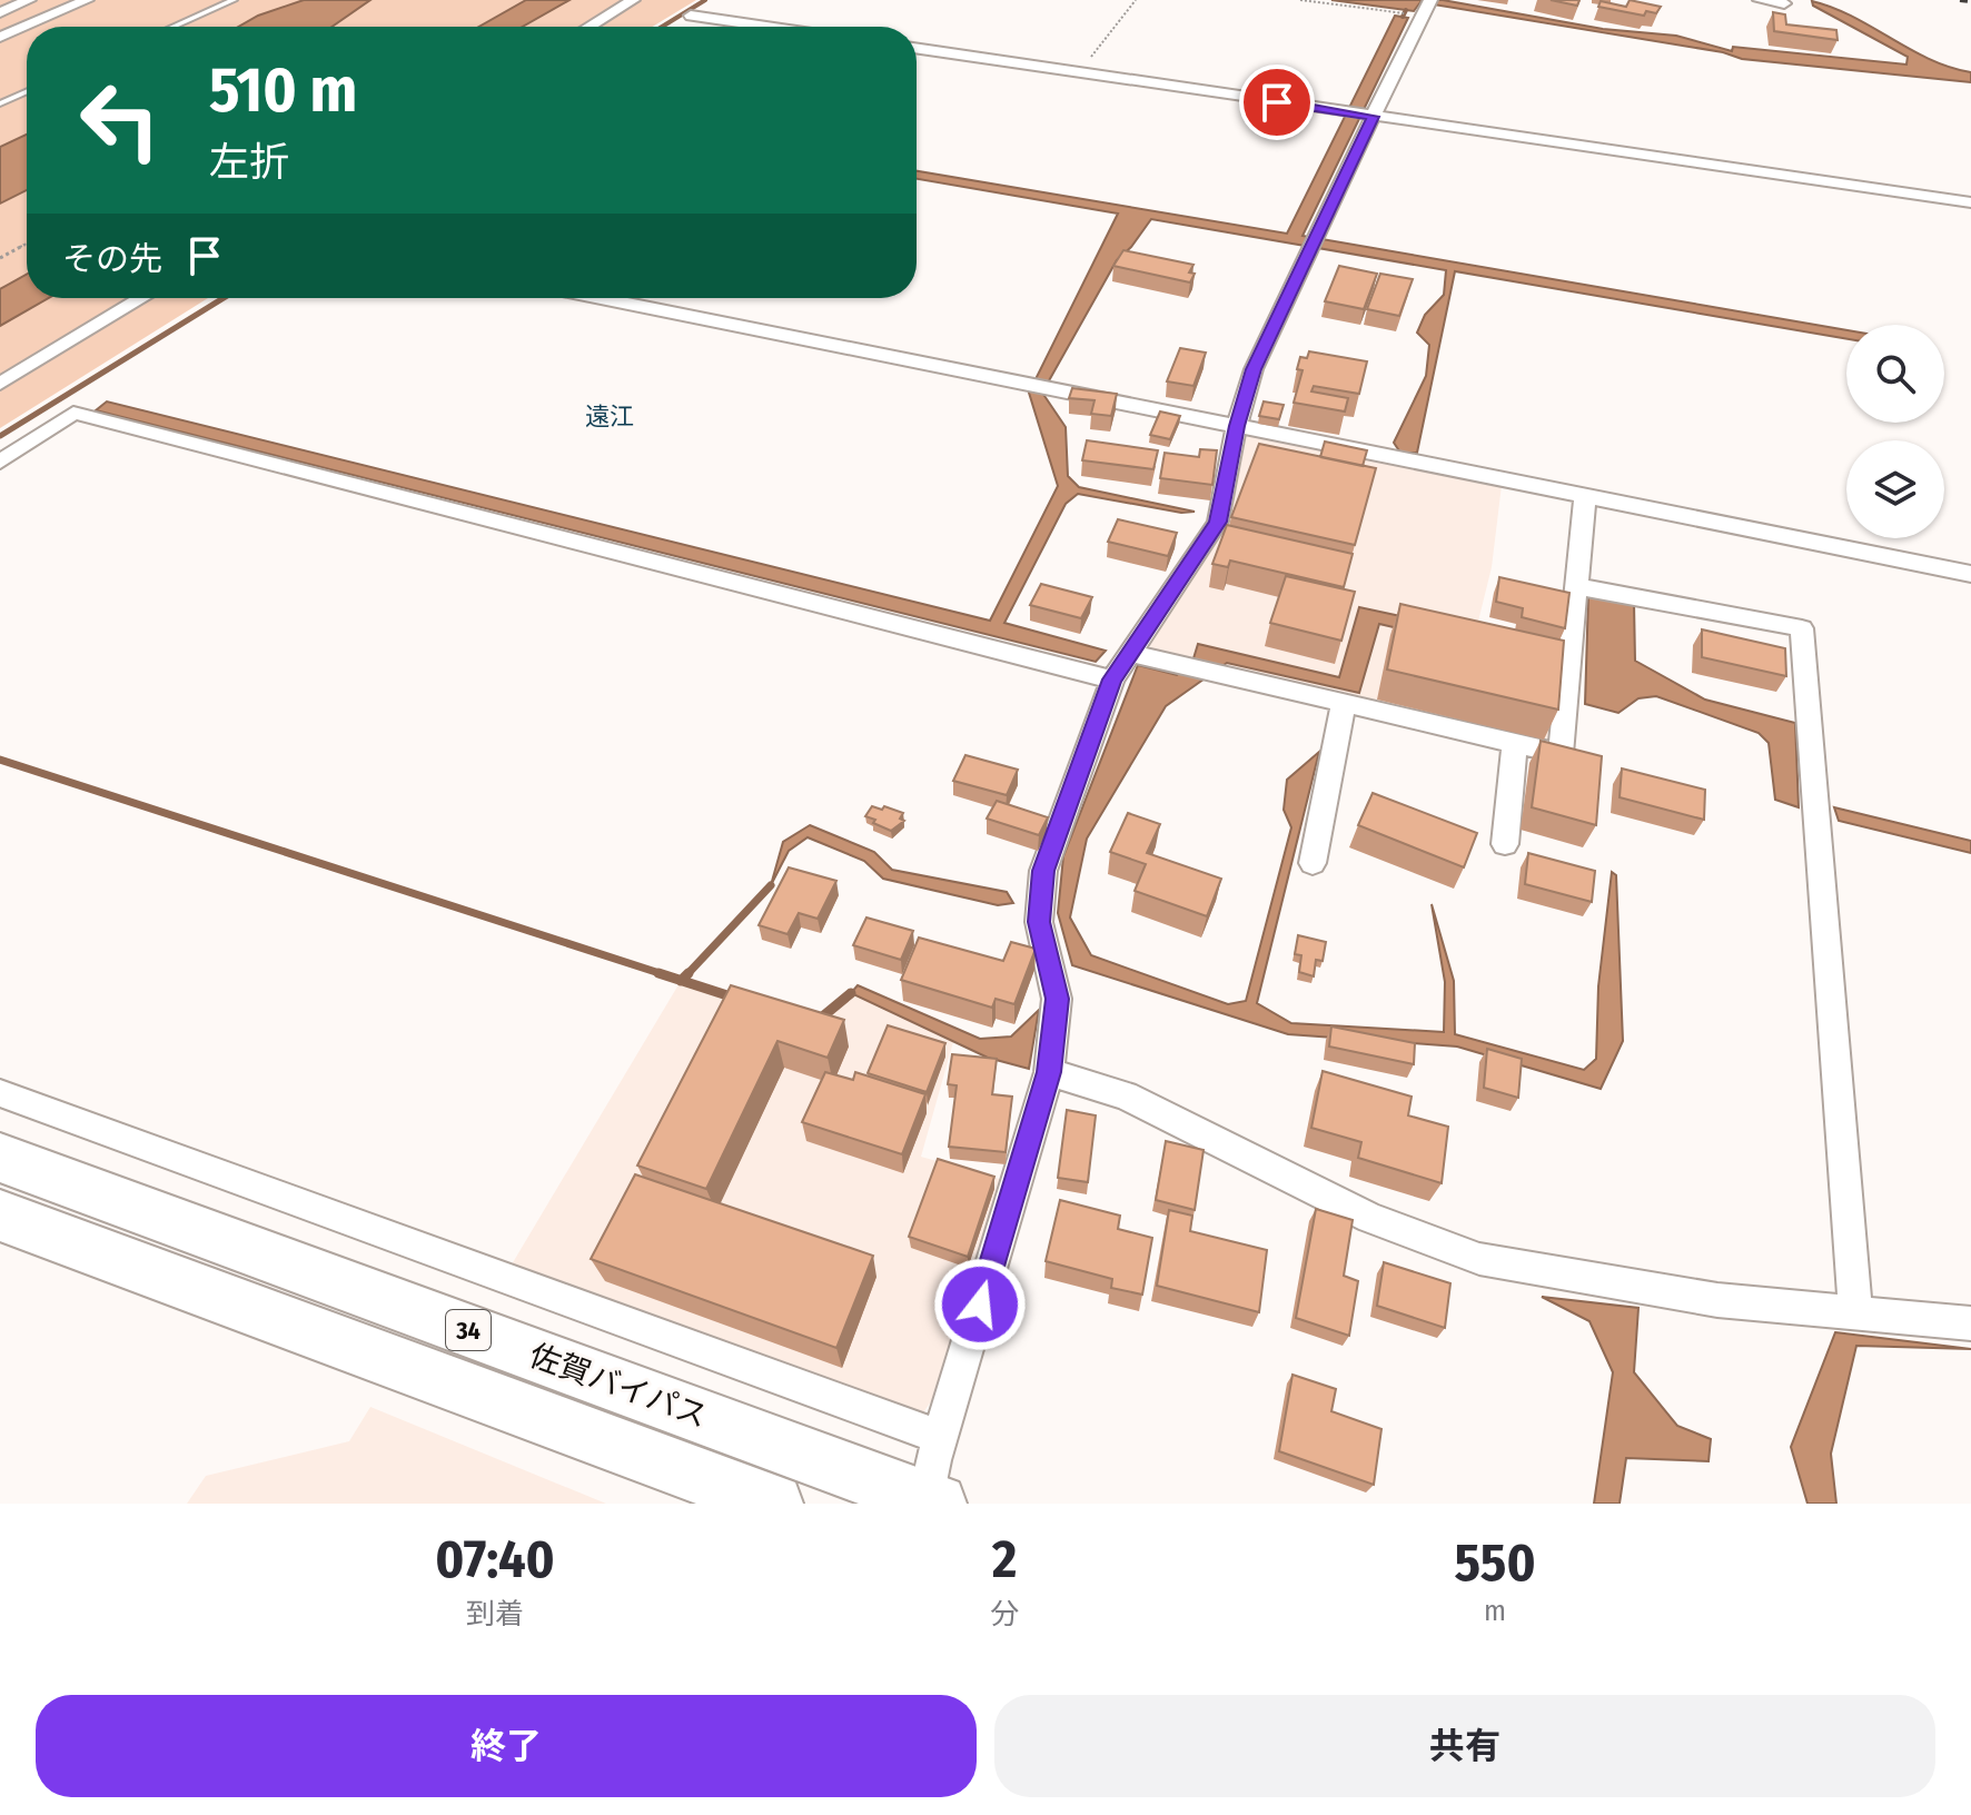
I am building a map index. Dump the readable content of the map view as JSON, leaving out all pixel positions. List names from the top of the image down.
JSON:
{
  "streets": {
    "highway": ["34", "佐賀バイパス"]
  },
  "districts": ["遠江"],
  "page": {
    "turn": ["510 m", "左折"],
    "then": "その先",
    "eta": [
      "07:40",
      "到着",
      "2",
      "分",
      "550",
      "m"
    ],
    "buttons": ["終了", "共有"]
  }
}
